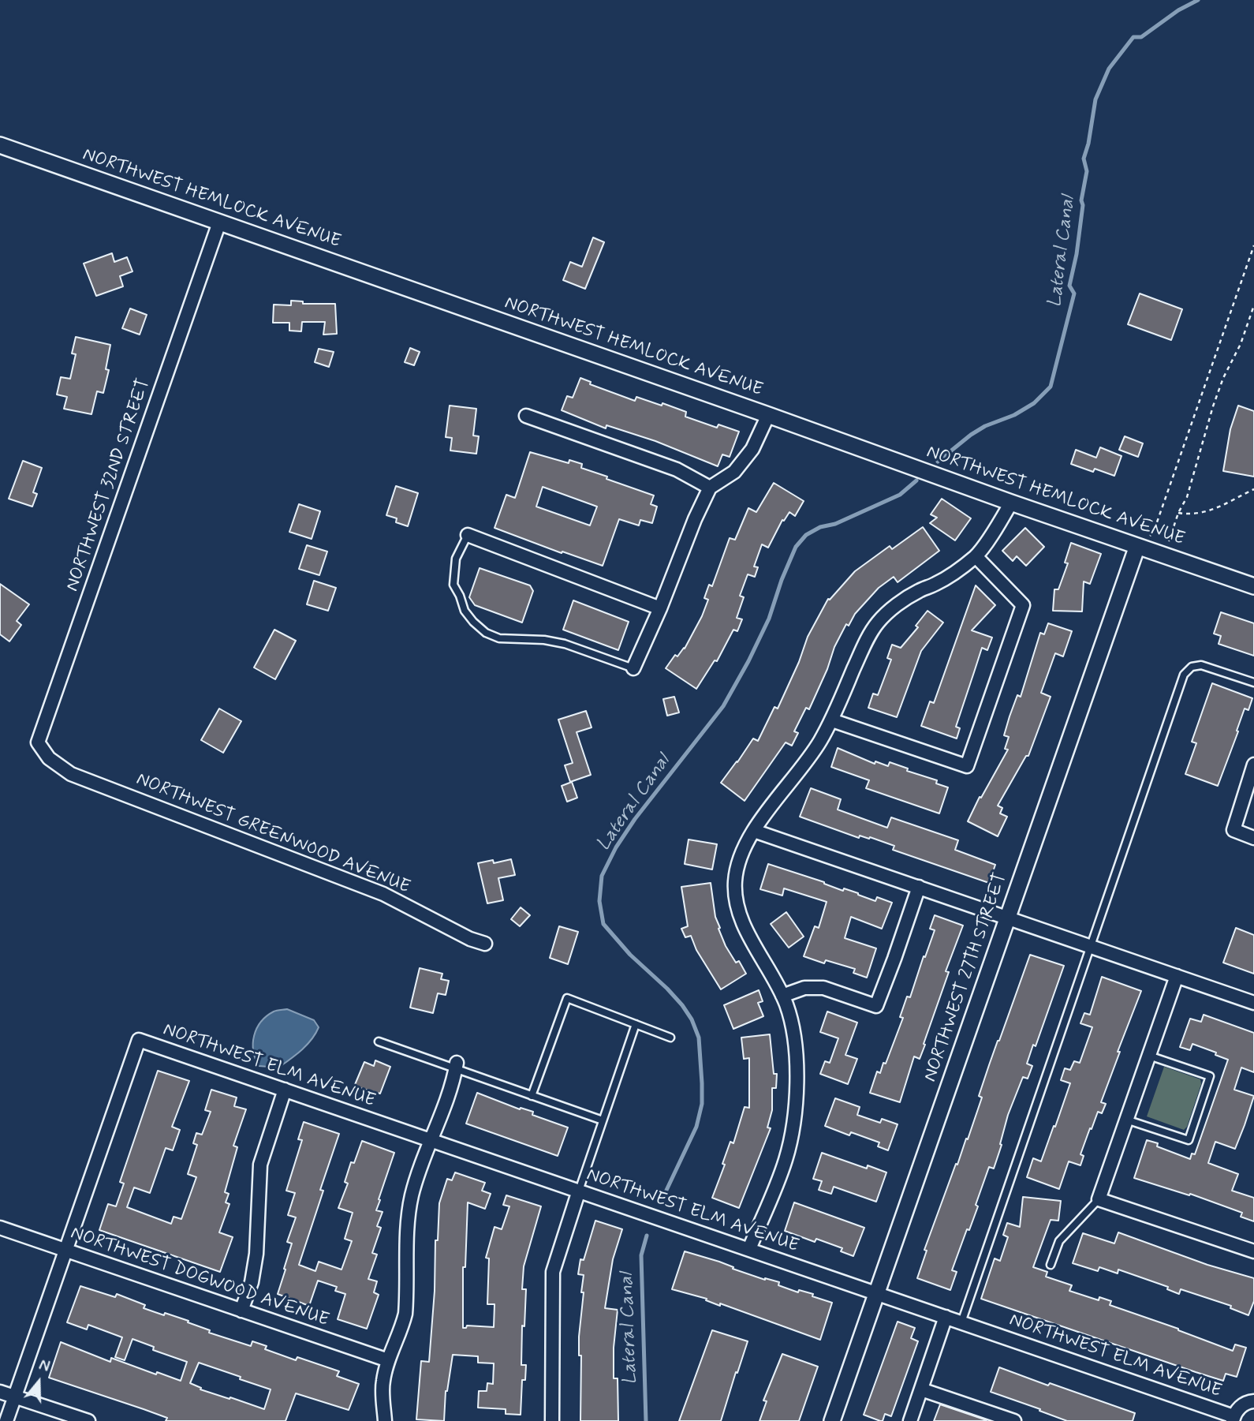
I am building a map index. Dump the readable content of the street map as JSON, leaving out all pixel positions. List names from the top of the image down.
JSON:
{
  "streets": {
    "street": [
      "NORTHWEST HEMLOCK AVENUE",
      "NORTHWEST 32ND STREET",
      "NORTHWEST GREENWOOD AVENUE",
      "NORTHWEST 27TH STREET",
      "NORTHWEST ELM AVENUE",
      "NORTHWEST DOGWOOD AVENUE"
    ]
  },
  "crossings": [
    ["NORTHWEST HEMLOCK AVENUE", "NORTHWEST 32ND STREET"],
    ["NORTHWEST HEMLOCK AVENUE", "NORTHWEST 27TH STREET"],
    ["NORTHWEST 32ND STREET", "NORTHWEST GREENWOOD AVENUE"],
    ["NORTHWEST 27TH STREET", "NORTHWEST ELM AVENUE"],
    ["NORTHWEST ELM AVENUE", "NORTHWEST DOGWOOD AVENUE"]
  ],
  "water": ["Lateral Canal"],
  "north": "top"
}
